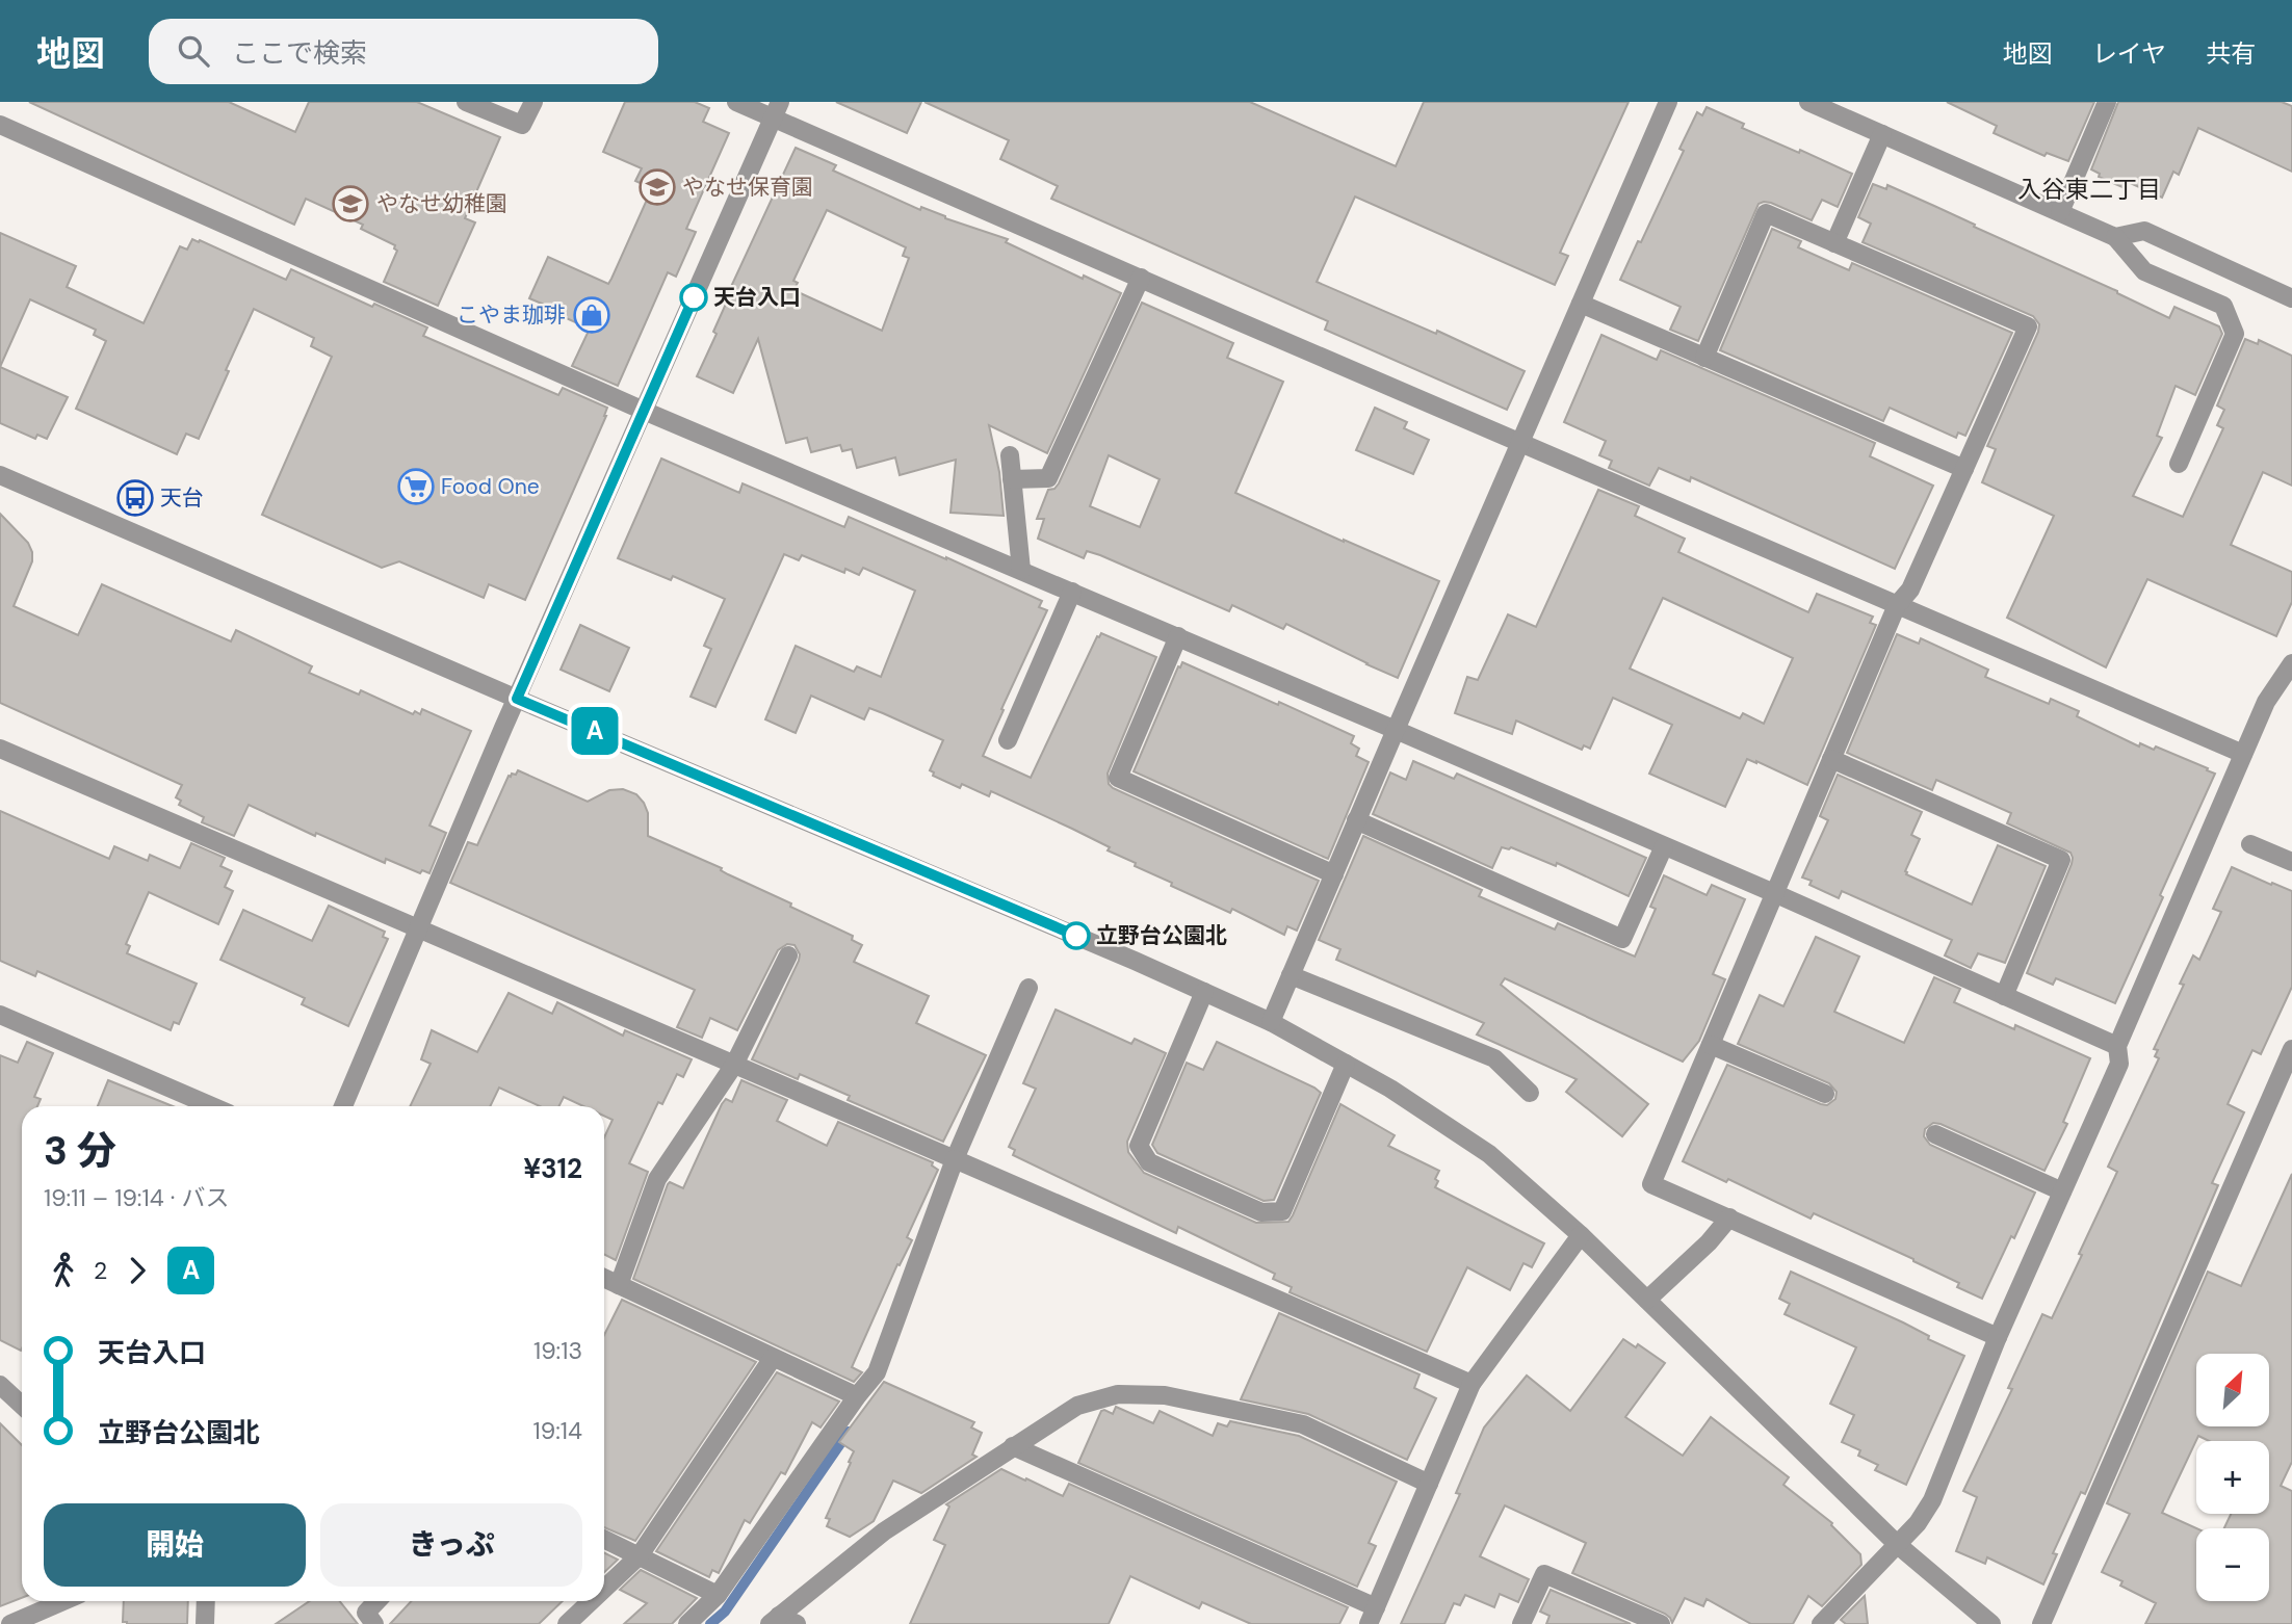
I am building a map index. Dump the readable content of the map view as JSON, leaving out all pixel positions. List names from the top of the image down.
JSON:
{
  "districts": ["入谷東二丁目"],
  "places": {
    "school or university": ["やなせ保育園", "やなせ幼稚園"],
    "other": ["天台入口", "立野台公園北"],
    "shop": ["こやま珈琲"],
    "supermarket": ["Food One"],
    "bus stop": ["天台"]
  },
  "lines": ["bus line A"],
  "north": "top right",
  "page": {
    "header": "地図",
    "search": "ここで検索",
    "nav": ["地図", "レイヤ", "共有"],
    "on_map": "A",
    "heading": ["3 分", "19:11 – 19:14 · バス", "¥312"],
    "legs": ["2", "A"],
    "list": [
      {
        "name": "天台入口",
        "value": "19:13"
      },
      {
        "name": "立野台公園北",
        "value": "19:14"
      }
    ],
    "map_buttons": ["+", "−"],
    "buttons": ["開始", "きっぷ"]
  }
}
